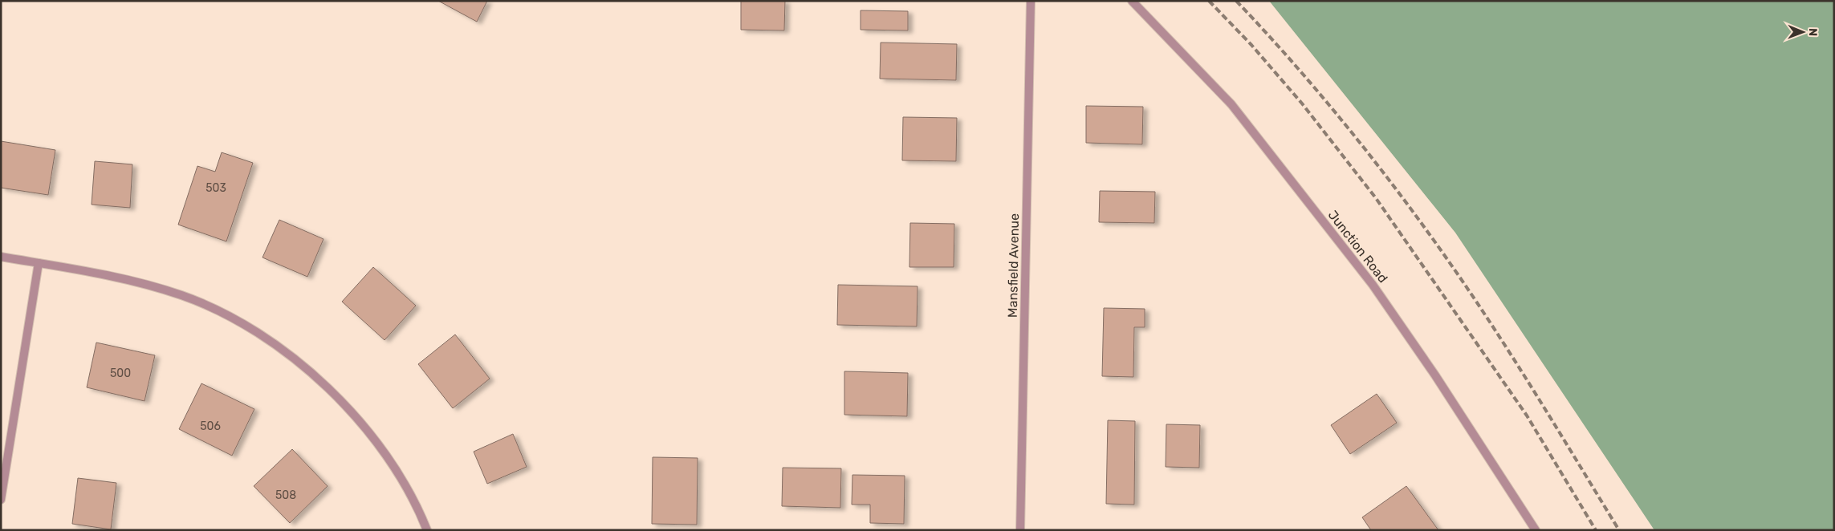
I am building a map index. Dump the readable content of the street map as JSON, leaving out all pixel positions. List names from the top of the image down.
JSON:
{
  "streets": {
    "street": ["Junction Road", "Mansfield Avenue"]
  },
  "house_numbers": [
    "503",
    "500",
    "506",
    "508"
  ],
  "north": "right"
}
